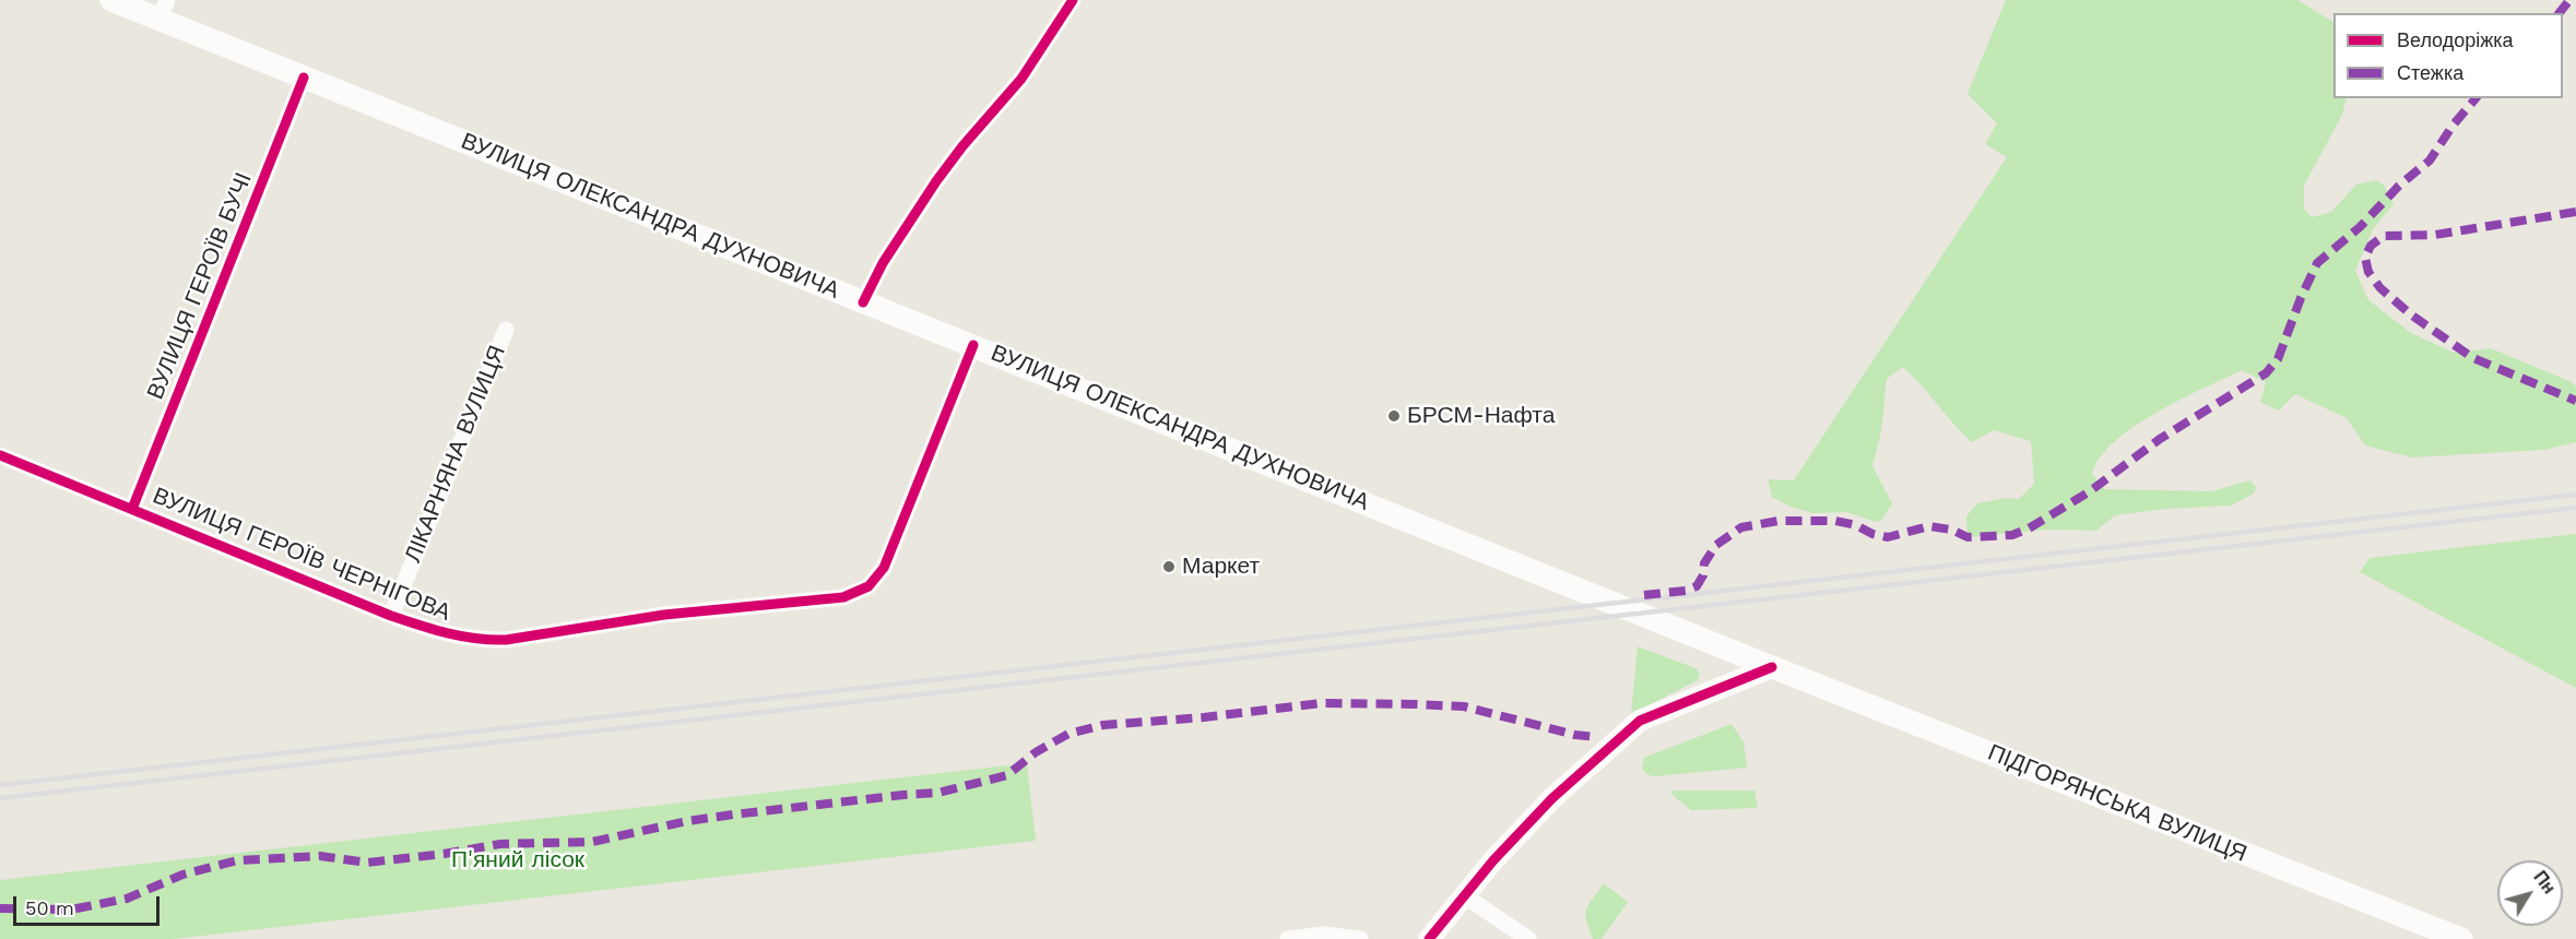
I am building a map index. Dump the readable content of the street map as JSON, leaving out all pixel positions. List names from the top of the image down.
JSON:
{
  "streets": {
    "main road": ["ВУЛИЦЯ ОЛЕКСАНДРА ДУХНОВИЧА", "ПІДГОРЯНСЬКА ВУЛИЦЯ"],
    "street": ["ВУЛИЦЯ ГЕРОЇВ БУЧІ", "ЛІКАРНЯНА ВУЛИЦЯ", "ВУЛИЦЯ ГЕРОЇВ ЧЕРНІГОВА"]
  },
  "crossings": [
    ["ВУЛИЦЯ ОЛЕКСАНДРА ДУХНОВИЧА", "ВУЛИЦЯ ГЕРОЇВ БУЧІ"],
    ["ВУЛИЦЯ ОЛЕКСАНДРА ДУХНОВИЧА", "ВУЛИЦЯ ГЕРОЇВ ЧЕРНІГОВА"],
    ["ВУЛИЦЯ ОЛЕКСАНДРА ДУХНОВИЧА", "ПІДГОРЯНСЬКА ВУЛИЦЯ"],
    ["ВУЛИЦЯ ГЕРОЇВ БУЧІ", "ВУЛИЦЯ ГЕРОЇВ ЧЕРНІГОВА"],
    ["ЛІКАРНЯНА ВУЛИЦЯ", "ВУЛИЦЯ ГЕРОЇВ ЧЕРНІГОВА"]
  ],
  "parks": ["П'яний лісок"],
  "places": ["БРСМ-Нафта", "Маркет"],
  "legend": ["Велодоріжка", "Стежка"],
  "scale_bar": "50 m",
  "north": "top right"
}
